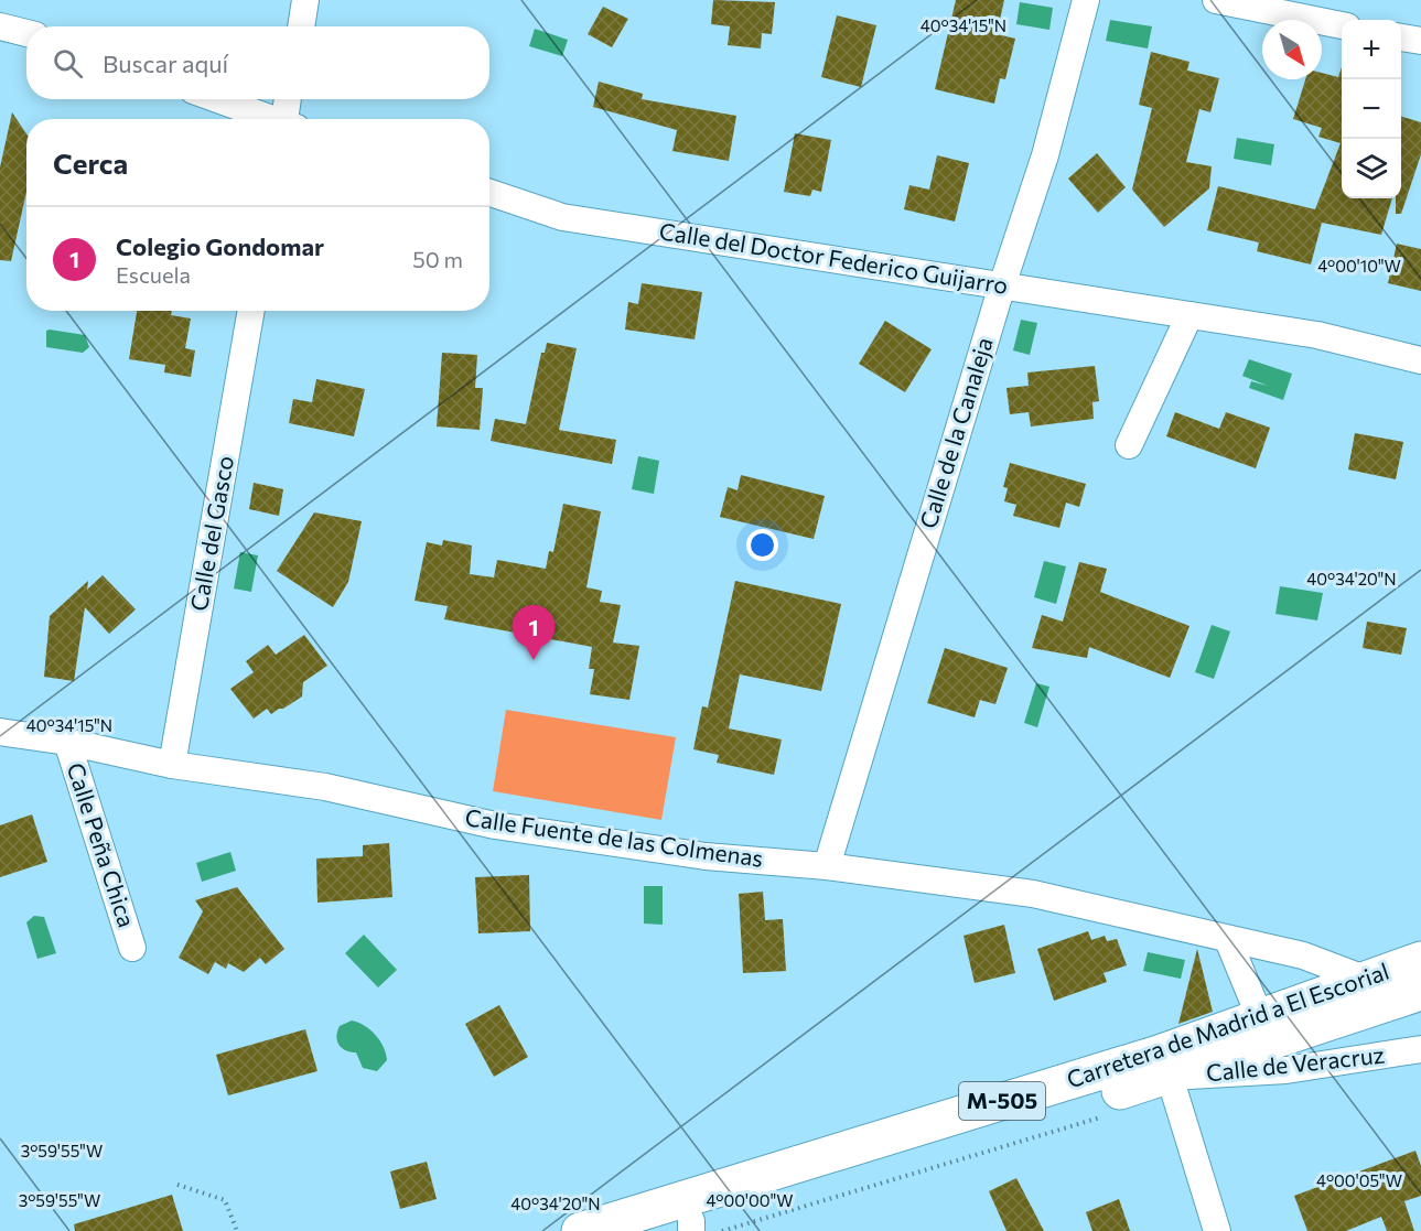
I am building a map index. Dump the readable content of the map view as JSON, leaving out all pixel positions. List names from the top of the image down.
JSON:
{
  "streets": {
    "highway": ["Carretera de Madrid a El Escorial", "M-505"],
    "street": [
      "Calle del Doctor Federico Guijarro",
      "Calle de la Canaleja",
      "Calle del Gasco",
      "Calle Fuente de las Colmenas",
      "Calle Peña Chica",
      "Calle de Veracruz"
    ]
  },
  "crossings": [
    ["Calle del Doctor Federico Guijarro", "Calle de la Canaleja"],
    ["Calle de la Canaleja", "Calle Fuente de las Colmenas"],
    ["Calle del Gasco", "Calle Fuente de las Colmenas"],
    ["Calle Fuente de las Colmenas", "Calle Peña Chica"],
    ["Calle Fuente de las Colmenas", "Carretera de Madrid a El Escorial"],
    ["Carretera de Madrid a El Escorial", "Calle de Veracruz"]
  ],
  "north": "bottom right",
  "page": {
    "map_buttons": ["+", "−"],
    "search": "Buscar aquí",
    "heading": "Cerca",
    "list": [
      {
        "mark": "1",
        "name": "Colegio Gondomar",
        "note": "Escuela",
        "value": "50 m"
      }
    ],
    "pins": "1"
  },
  "coordinates": [
    "40°34'15\"N",
    "4°00'10\"W",
    "40°34'20\"N",
    "3°59'55\"W",
    "4°00'05\"W",
    "4°00'00\"W"
  ]
}
